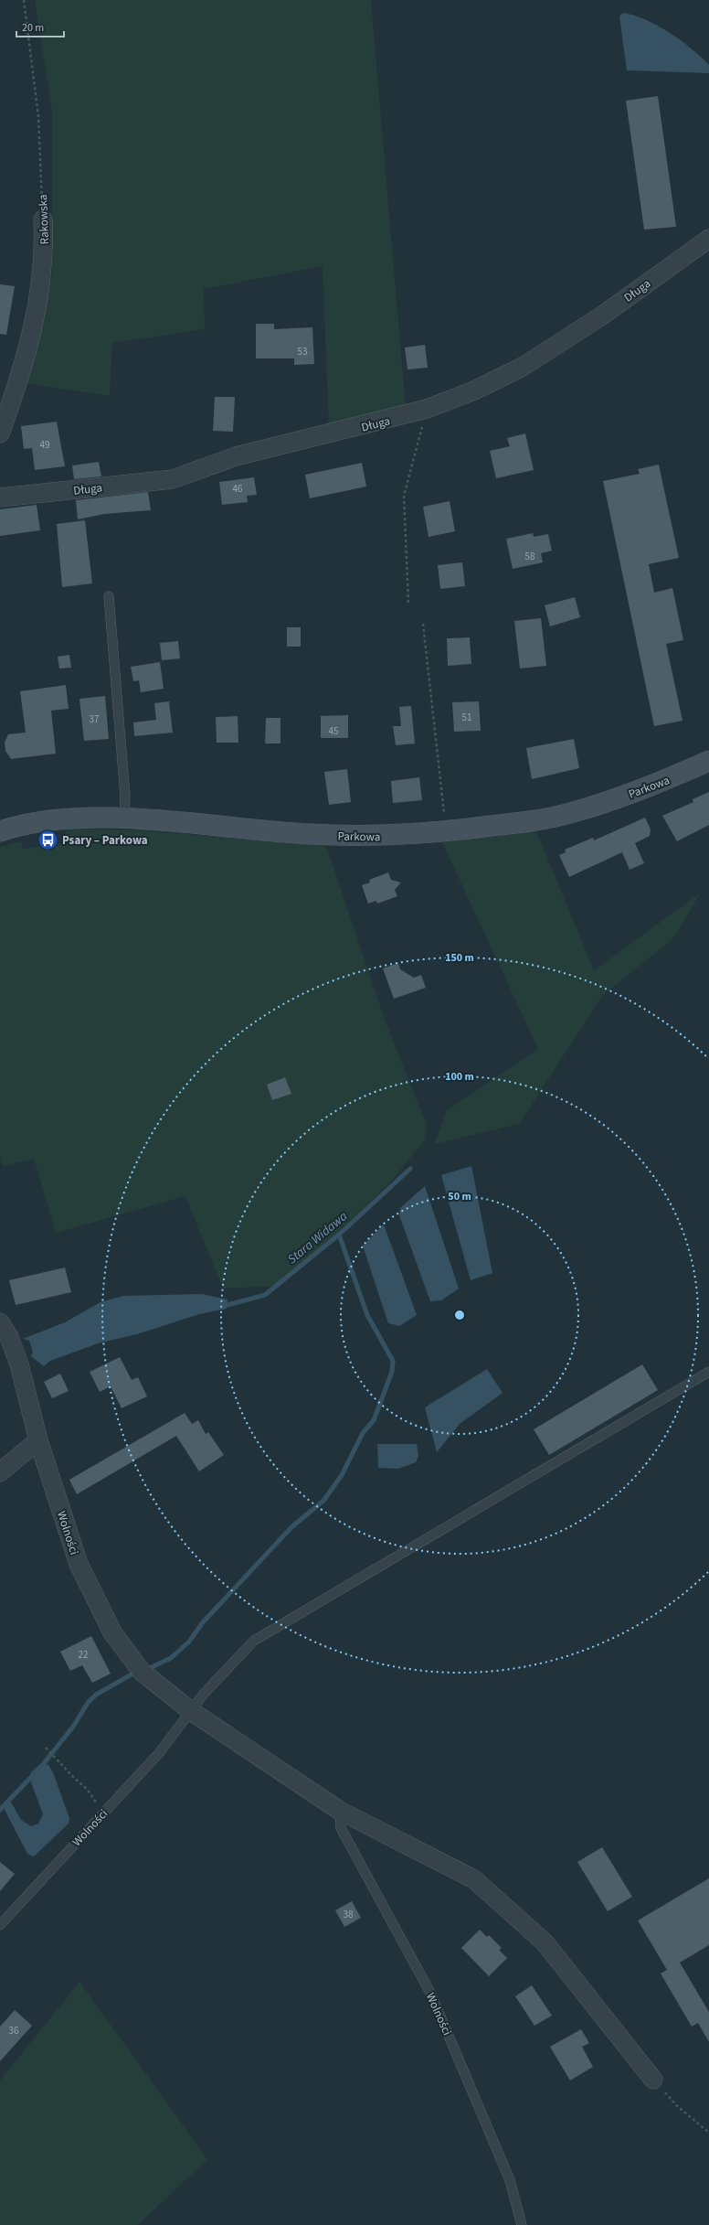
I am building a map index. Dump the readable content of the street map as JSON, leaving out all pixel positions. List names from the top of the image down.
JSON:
{
  "streets": {
    "street": [
      "Rakowska",
      "Długa",
      "Parkowa",
      "Wolności"
    ]
  },
  "water": ["Stara Widawa"],
  "places": {
    "bus stop": ["Psary – Parkowa"]
  },
  "house_numbers": [
    "53",
    "49",
    "46",
    "58",
    "51",
    "37",
    "45",
    "22",
    "38",
    "36"
  ],
  "scale_bar": "20 m",
  "rings": ["150 m", "100 m", "50 m"]
}
